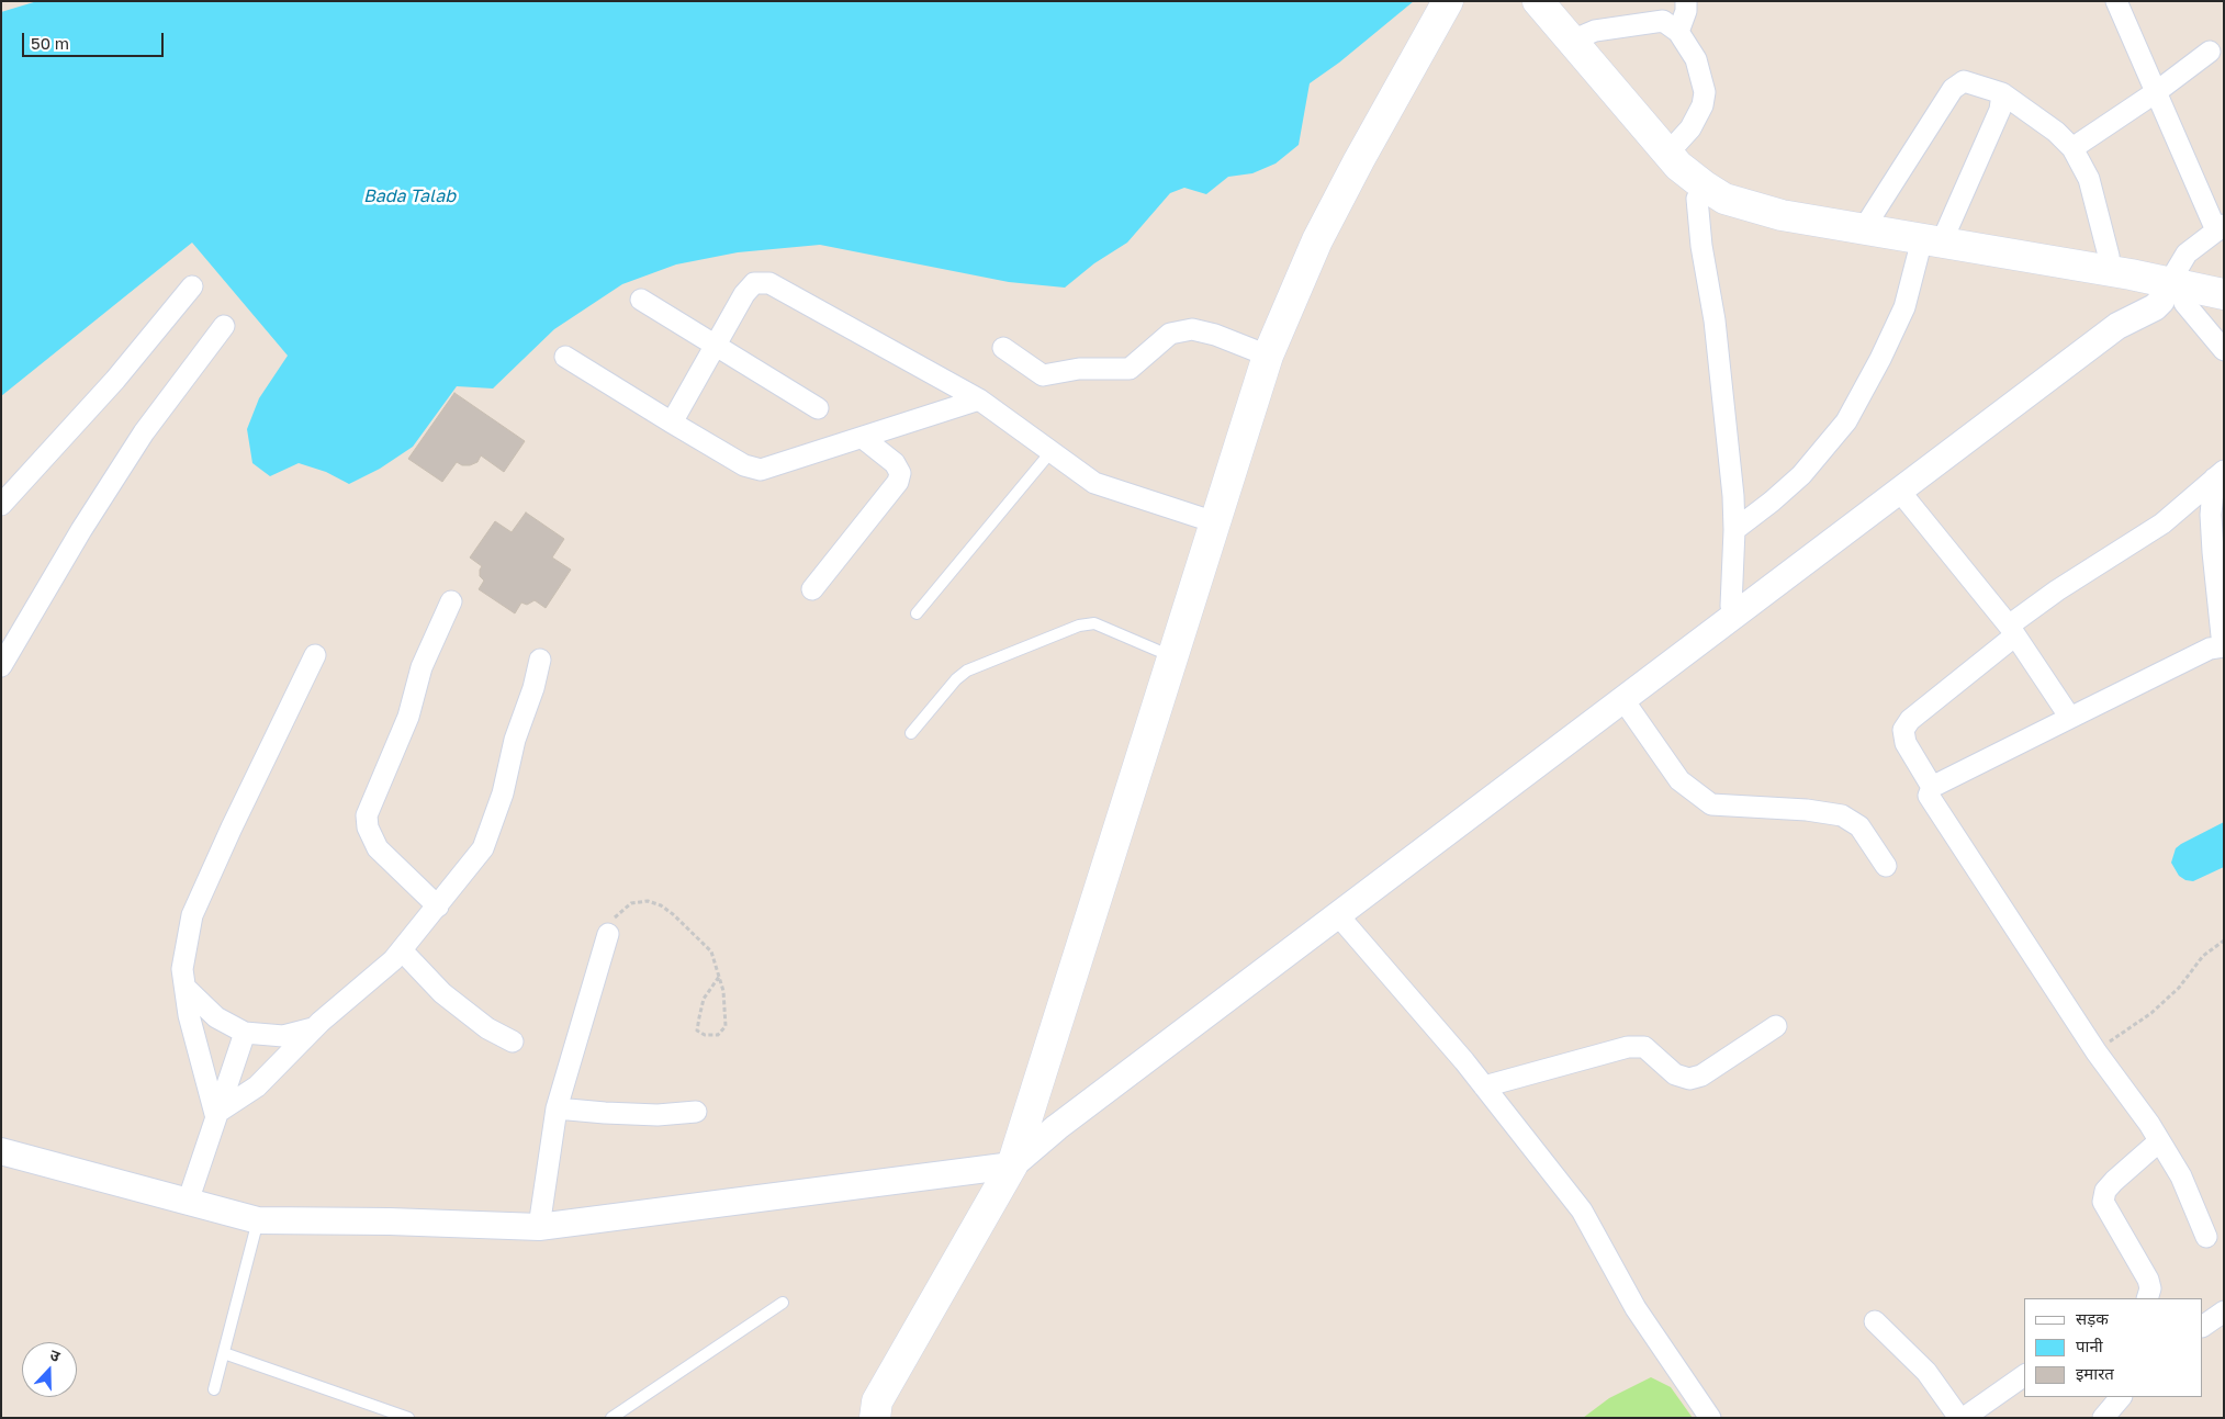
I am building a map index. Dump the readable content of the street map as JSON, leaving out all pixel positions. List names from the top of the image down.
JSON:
{
  "water": ["Bada Talab"],
  "legend": ["सड़क", "पानी", "इमारत"],
  "scale_bar": "50 m",
  "north": "top"
}
